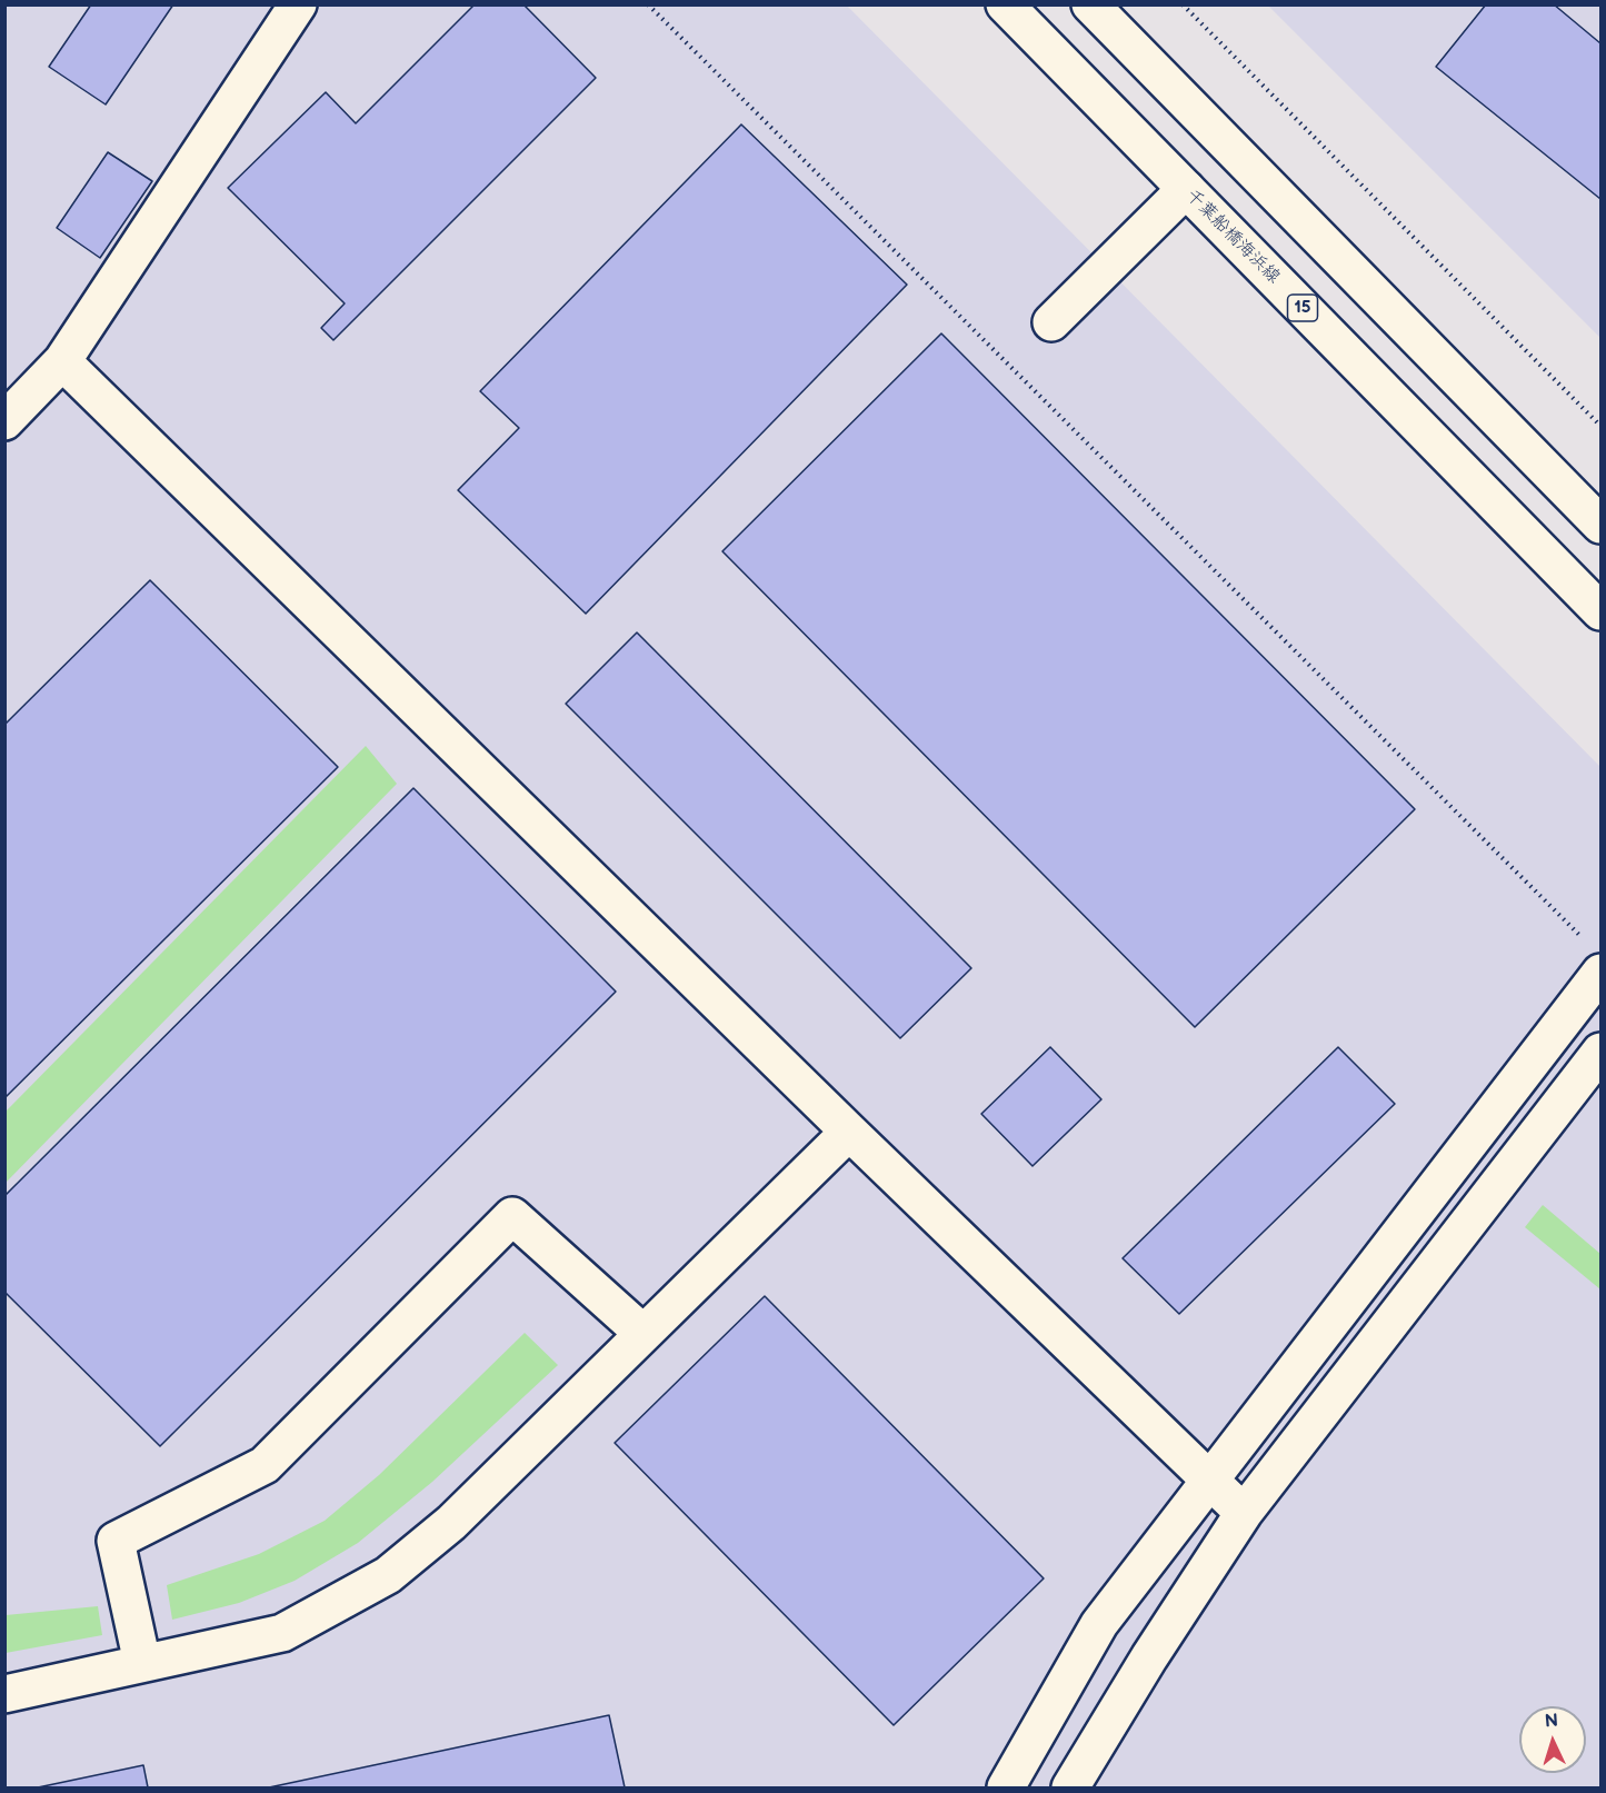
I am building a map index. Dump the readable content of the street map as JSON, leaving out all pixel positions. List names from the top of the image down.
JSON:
{
  "streets": {
    "street": ["千葉船橋海浜線", "15"]
  },
  "north": "top"
}
